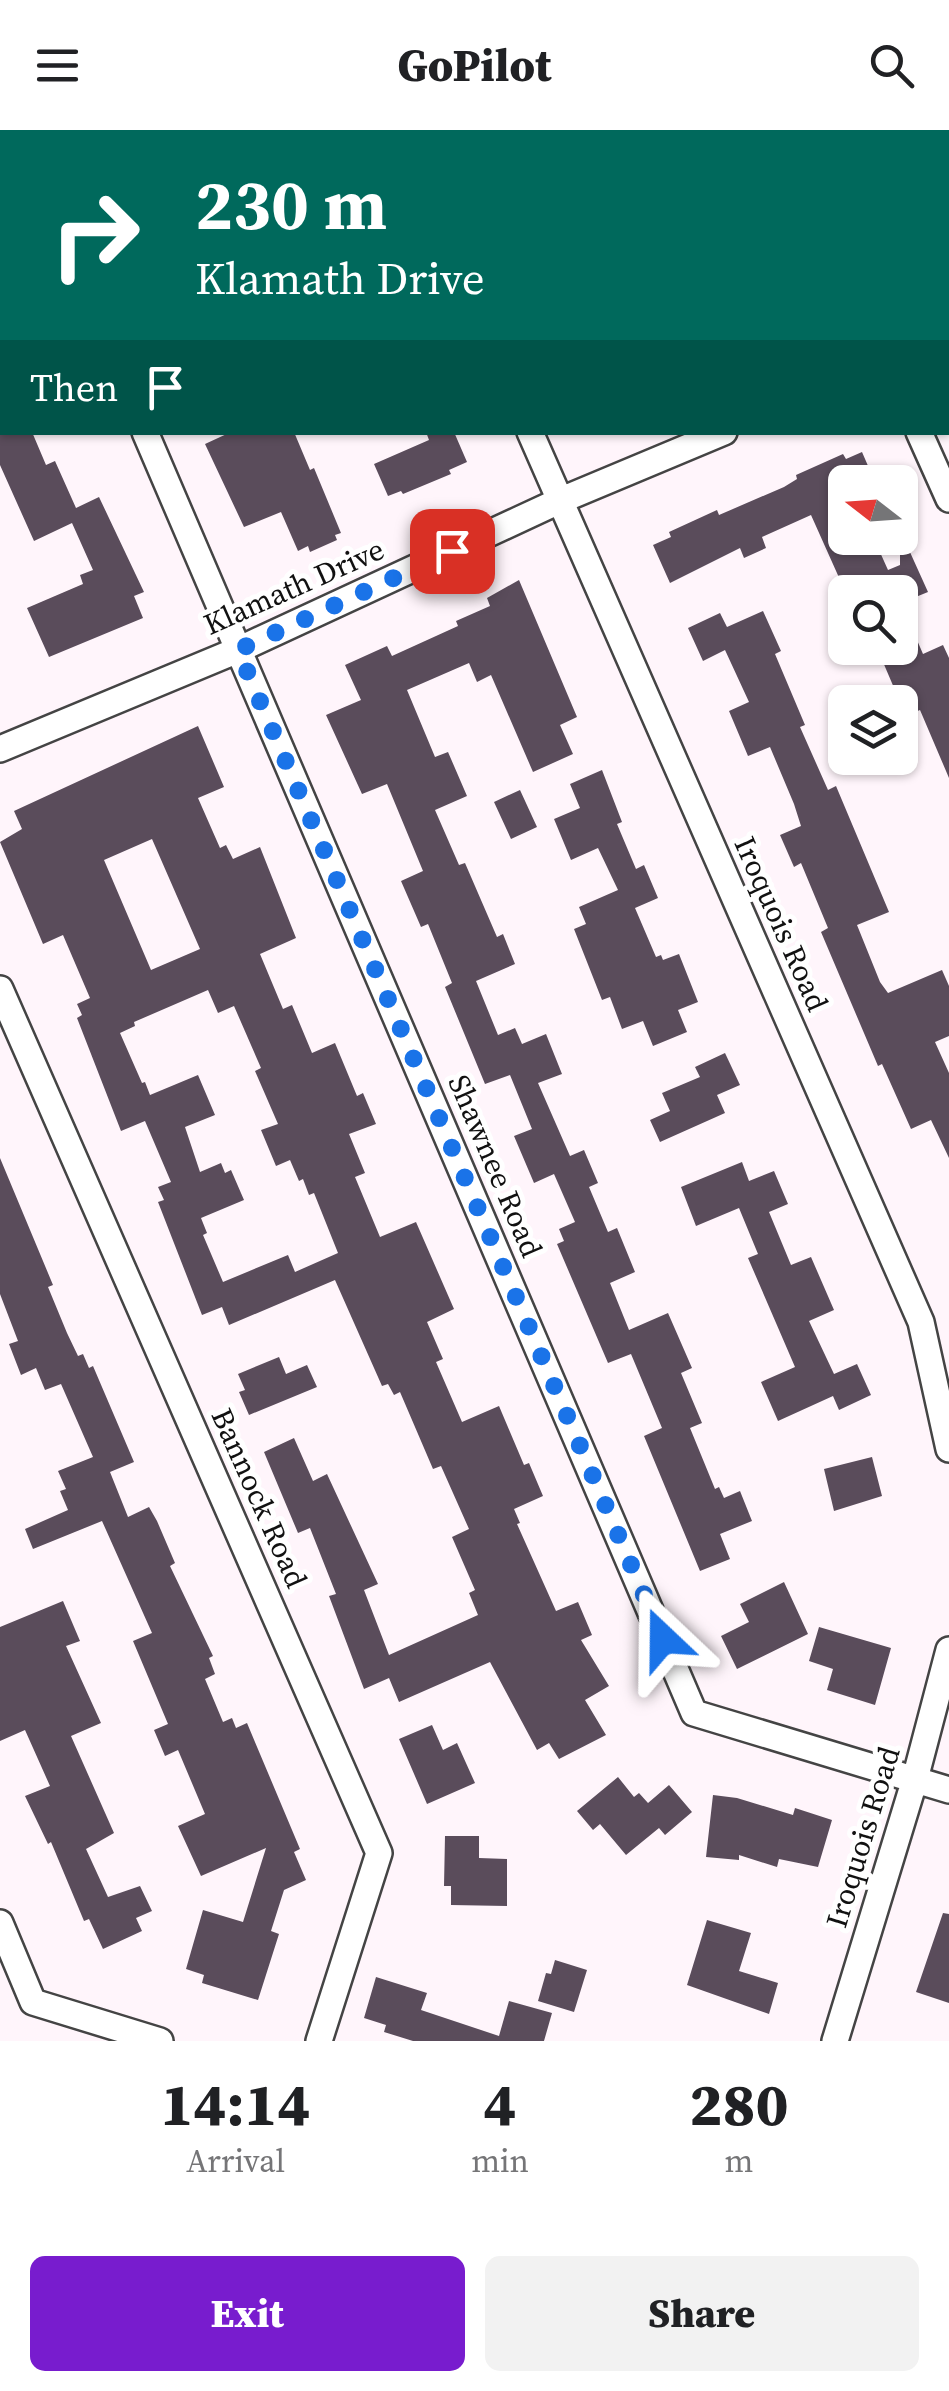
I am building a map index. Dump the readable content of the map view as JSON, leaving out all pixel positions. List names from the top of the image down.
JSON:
{
  "streets": {
    "street": [
      "Klamath Drive",
      "Iroquois Road",
      "Shawnee Road",
      "Bannock Road"
    ]
  },
  "crossings": [
    ["Klamath Drive", "Iroquois Road"],
    ["Klamath Drive", "Shawnee Road"],
    ["Iroquois Road", "Shawnee Road"]
  ],
  "north": "left",
  "page": {
    "header": "GoPilot",
    "turn": ["230 m", "Klamath Drive"],
    "then": "Then",
    "eta": [
      "14:14",
      "Arrival",
      "4",
      "min",
      "280",
      "m"
    ],
    "buttons": ["Exit", "Share"]
  }
}
